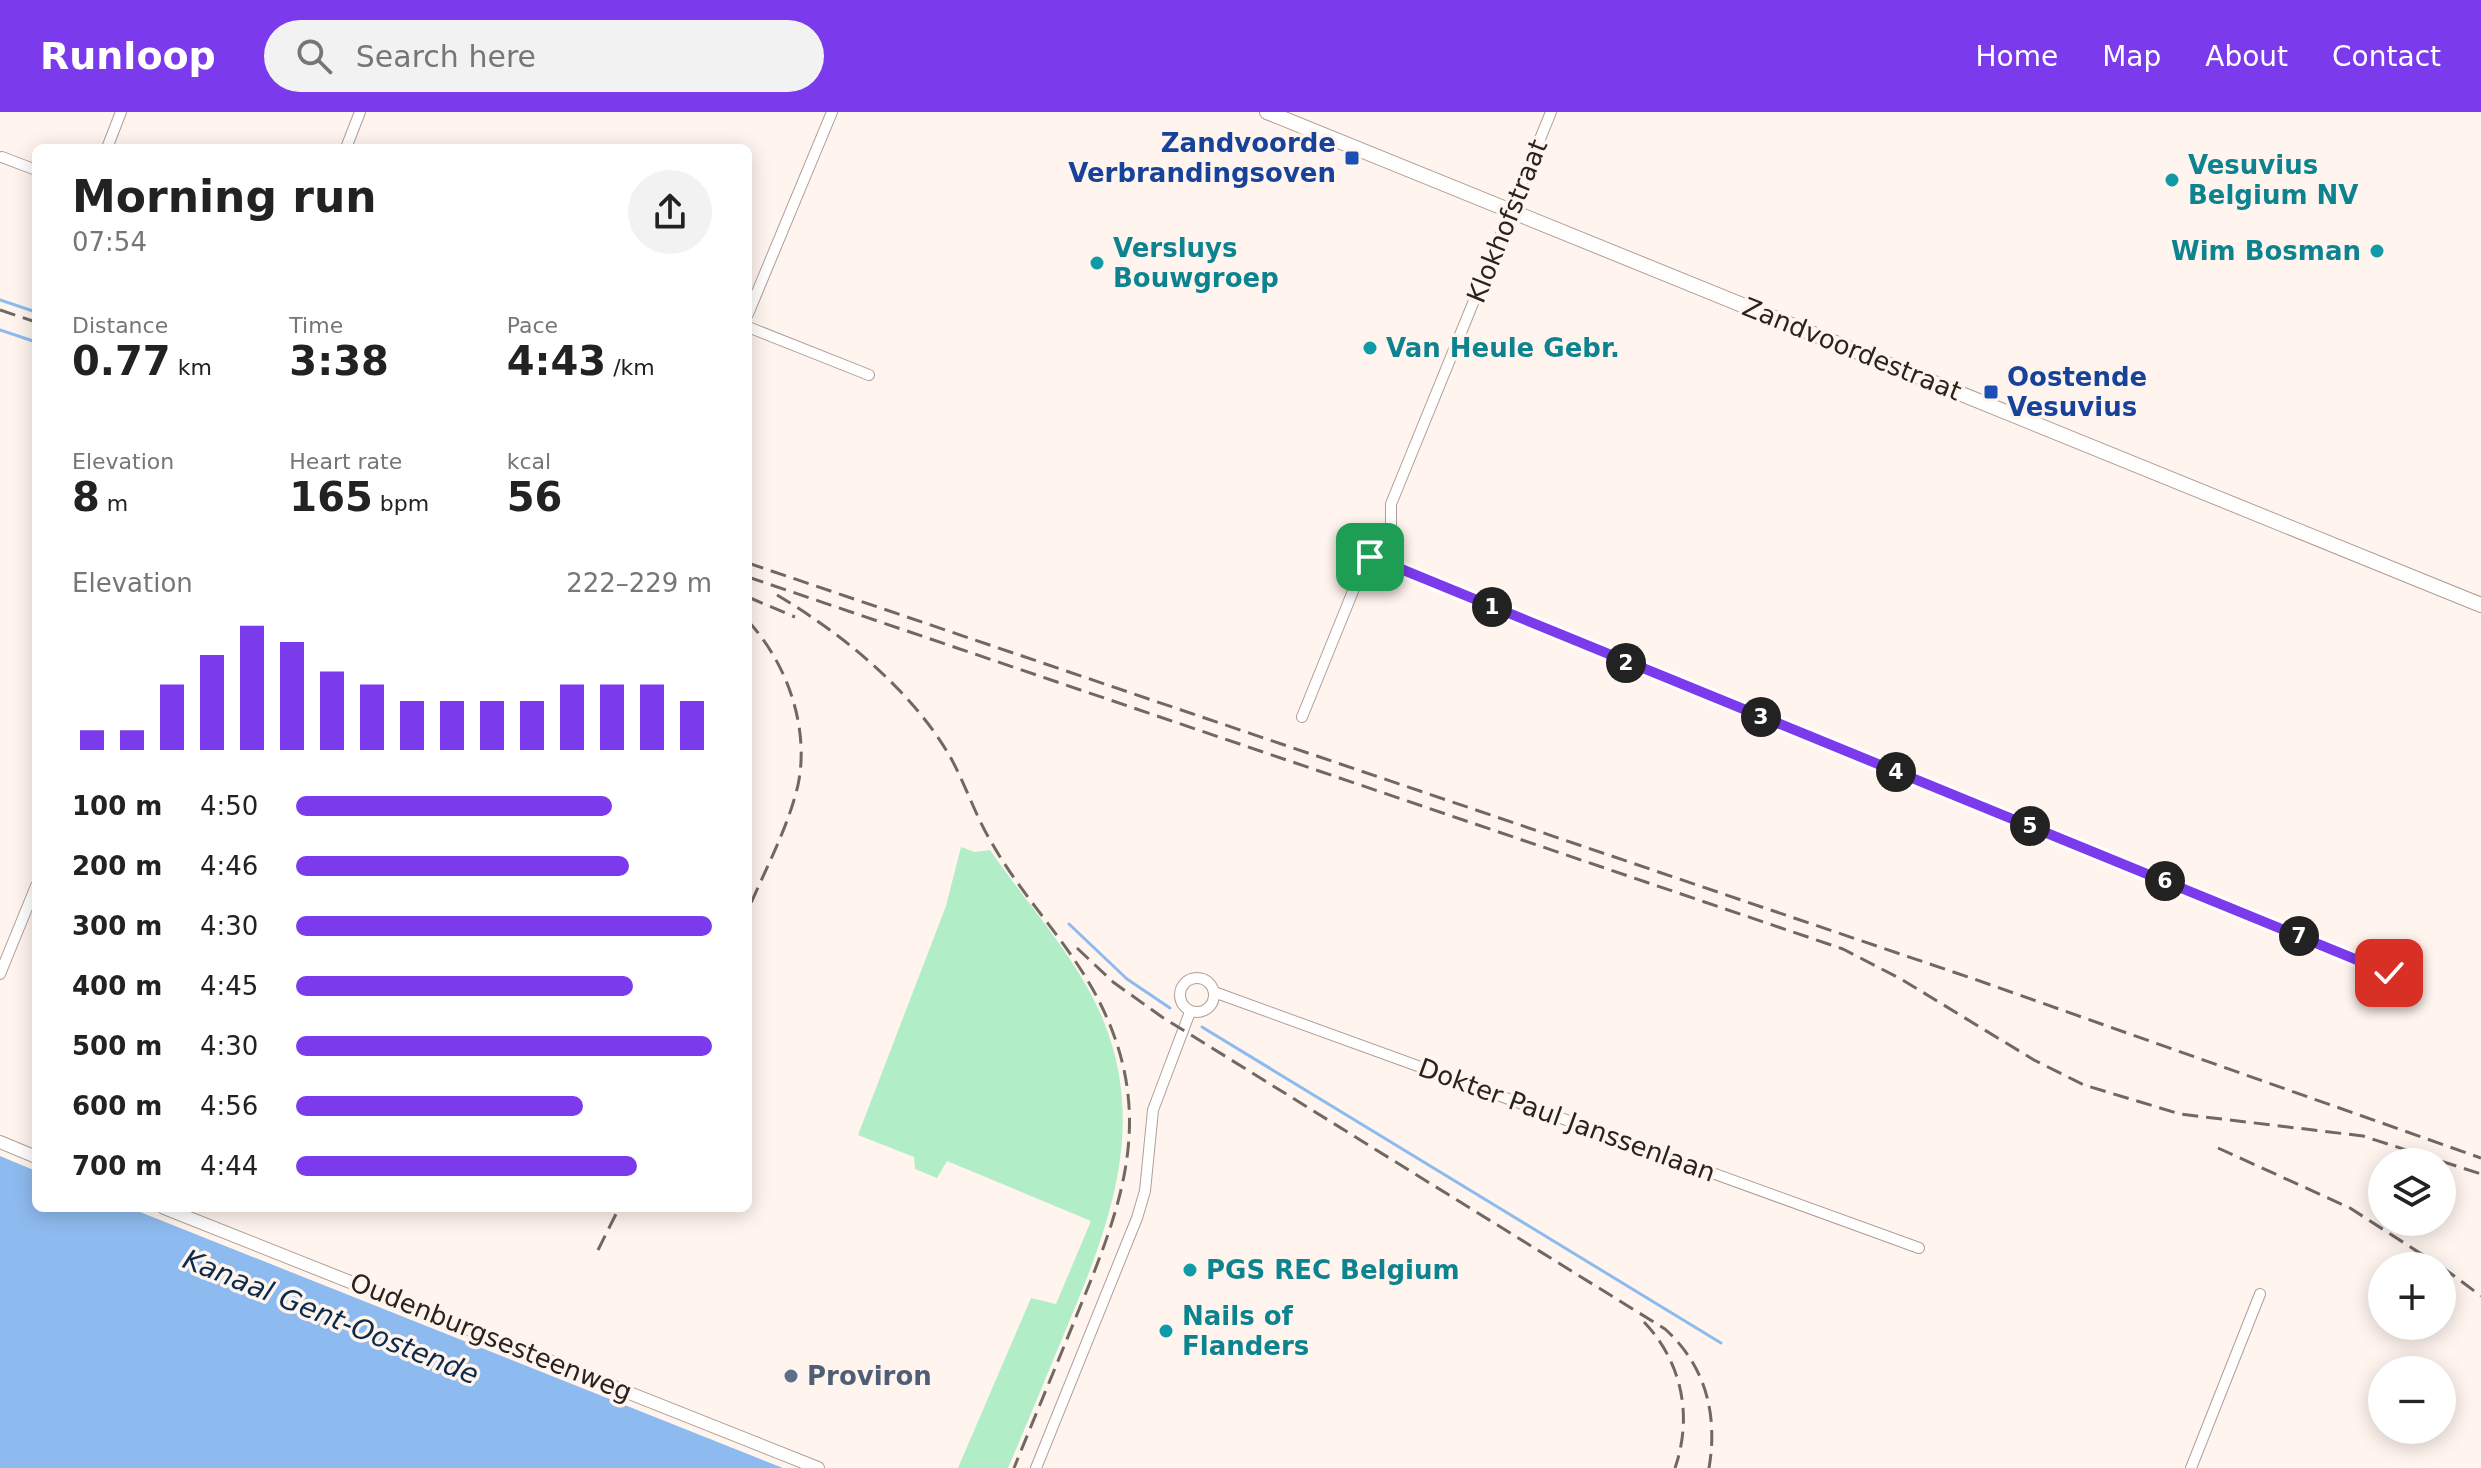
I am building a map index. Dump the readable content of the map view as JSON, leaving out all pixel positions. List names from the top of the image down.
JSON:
{
  "streets": {
    "main road": ["Zandvoordestraat"],
    "street": ["Klokhofstraat", "Dokter Paul Janssenlaan", "Oudenburgsesteenweg"]
  },
  "crossings": [
    ["Klokhofstraat", "Zandvoordestraat"]
  ],
  "water": ["Kanaal Gent-Oostende"],
  "places": {
    "transit": ["Zandvoorde Verbrandingsoven", "Oostende Vesuvius"],
    "other": [
      "Vesuvius Belgium NV",
      "Wim Bosman",
      "Versluys Bouwgroep",
      "Van Heule Gebr.",
      "PGS REC Belgium",
      "Nails of Flanders",
      "Proviron"
    ]
  },
  "page": {
    "header": "Runloop",
    "search": "Search here",
    "nav": [
      "Home",
      "Map",
      "About",
      "Contact"
    ],
    "heading": ["Morning run", "07:54"],
    "stats": [
      ["Distance", "0.77 km"],
      ["Time", "3:38"],
      ["Pace", "4:43 /km"],
      ["Elevation", "8 m"],
      ["Heart rate", "165 bpm"],
      ["kcal", "56"]
    ],
    "chart": ["Elevation", "222–229 m"],
    "pins": [
      "1",
      "2",
      "3",
      "4",
      "5",
      "6",
      "7"
    ],
    "list": [
      {
        "name": "100 m",
        "note": "4:50"
      },
      {
        "name": "200 m",
        "note": "4:46"
      },
      {
        "name": "300 m",
        "note": "4:30"
      },
      {
        "name": "400 m",
        "note": "4:45"
      },
      {
        "name": "500 m",
        "note": "4:30"
      },
      {
        "name": "600 m",
        "note": "4:56"
      },
      {
        "name": "700 m",
        "note": "4:44"
      }
    ],
    "map_buttons": ["+", "−"]
  }
}
